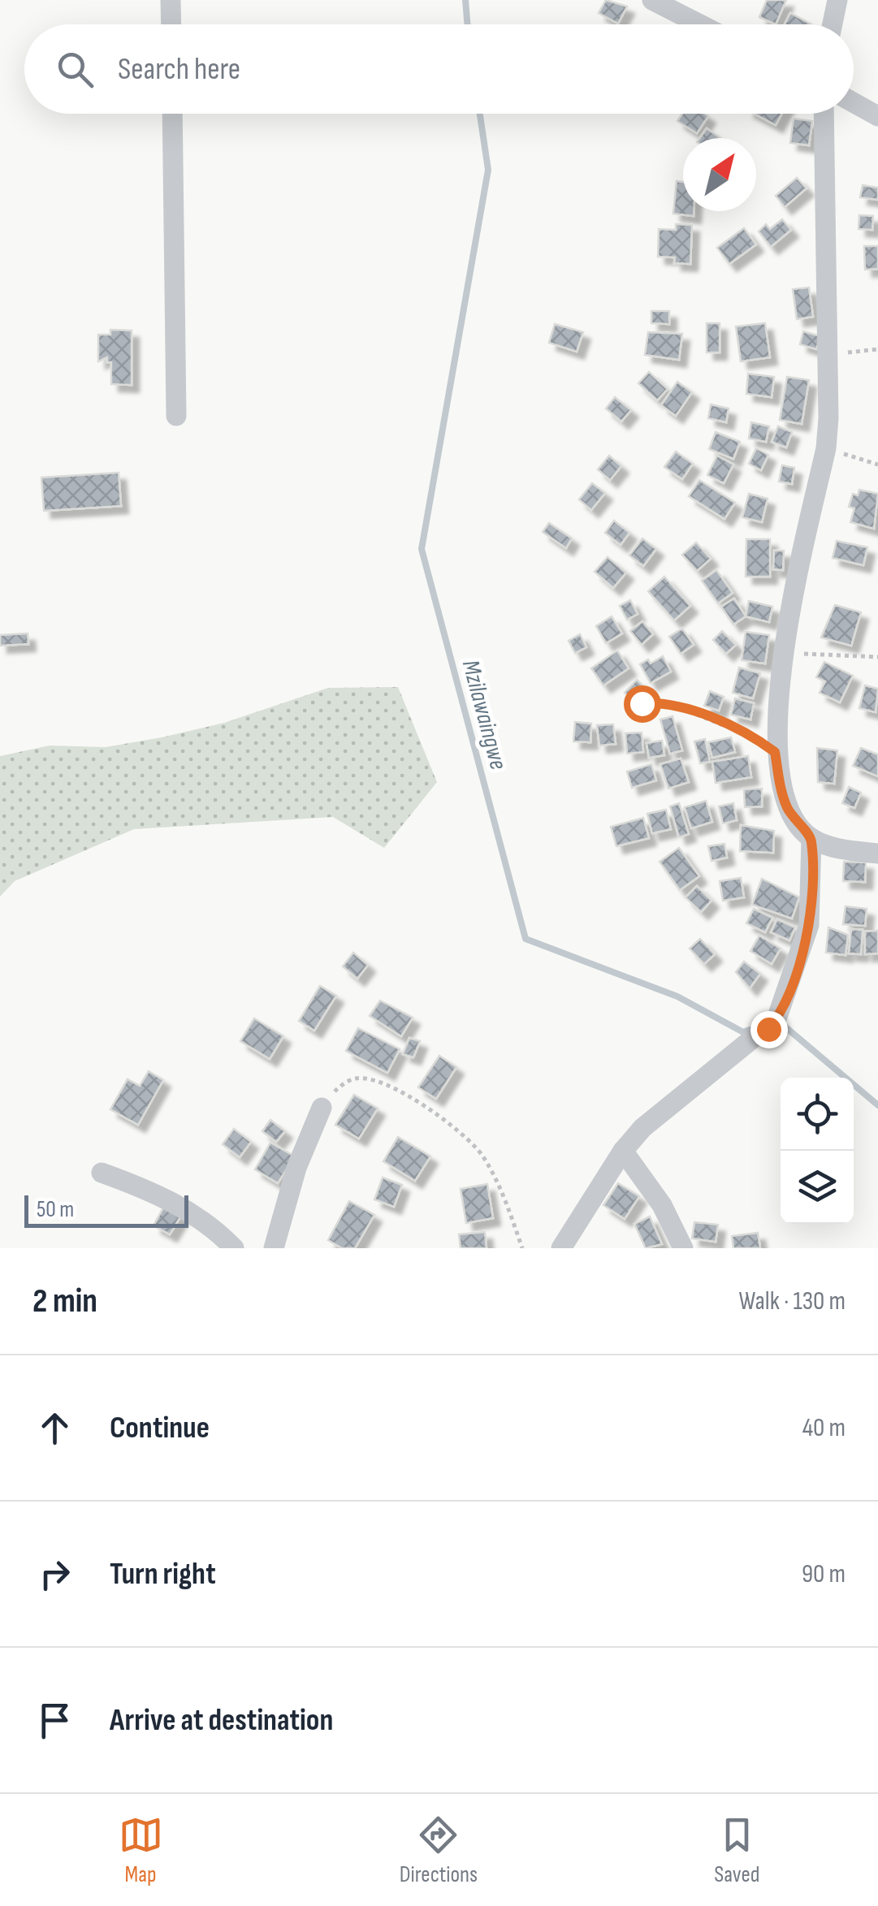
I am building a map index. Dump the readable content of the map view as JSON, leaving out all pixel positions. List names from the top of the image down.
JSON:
{
  "water": ["Mzilawaingwe"],
  "scale_bar": "50 m",
  "north": "top right",
  "page": {
    "search": "Search here",
    "scale": "50 m",
    "heading": ["2 min", "Walk · 130 m"],
    "list": [
      ["Continue", "40 m"],
      ["Turn right", "90 m"],
      "Arrive at destination"
    ],
    "nav": ["Map", "Directions", "Saved"]
  }
}
